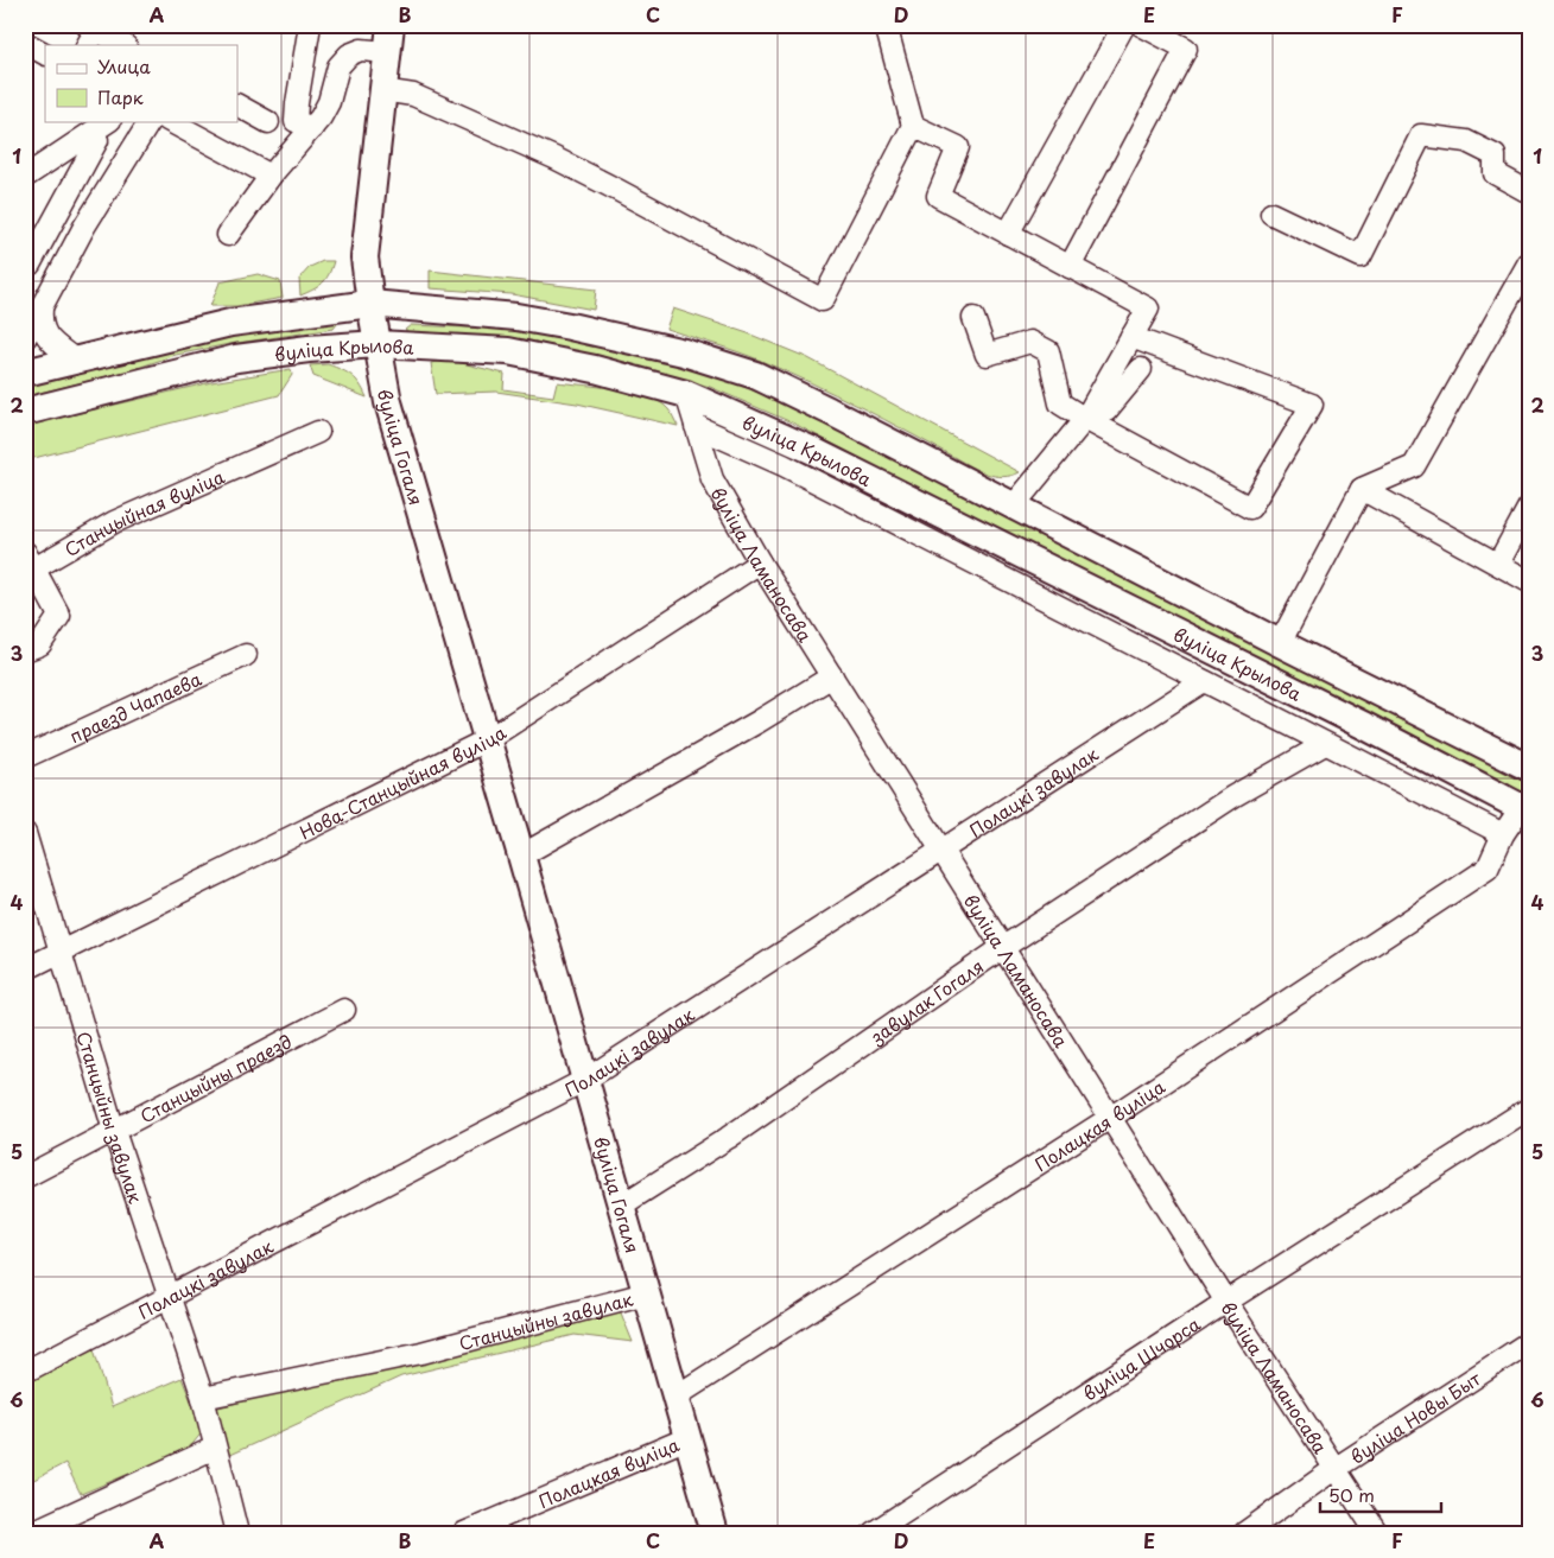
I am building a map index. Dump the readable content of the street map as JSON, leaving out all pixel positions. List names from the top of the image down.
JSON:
{
  "streets": {
    "main road": ["вуліца Крылова", "вуліца Гогаля"],
    "street": [
      "Станцыйная вуліца",
      "вуліца Ламаносава",
      "праезд Чапаева",
      "Нова-Станцыйная вуліца",
      "Полацкі завулак",
      "завулак Гогаля",
      "Станцыйны праезд",
      "Станцыйны завулак",
      "Полацкая вуліца",
      "вуліца Шчорса",
      "вуліца Новы Быт"
    ]
  },
  "crossings": [
    ["вуліца Крылова", "вуліца Гогаля"],
    ["вуліца Крылова", "вуліца Ламаносава"],
    ["вуліца Крылова", "Полацкая вуліца"],
    ["вуліца Гогаля", "Нова-Станцыйная вуліца"],
    ["вуліца Гогаля", "Полацкі завулак"],
    ["вуліца Гогаля", "завулак Гогаля"],
    ["вуліца Гогаля", "Станцыйны завулак"],
    ["вуліца Гогаля", "Полацкая вуліца"],
    ["вуліца Ламаносава", "Нова-Станцыйная вуліца"],
    ["вуліца Ламаносава", "Полацкі завулак"],
    ["вуліца Ламаносава", "завулак Гогаля"],
    ["вуліца Ламаносава", "Полацкая вуліца"],
    ["вуліца Ламаносава", "вуліца Шчорса"],
    ["вуліца Ламаносава", "вуліца Новы Быт"],
    ["Нова-Станцыйная вуліца", "Станцыйны завулак"],
    ["Полацкі завулак", "Станцыйны завулак"],
    ["Станцыйны праезд", "Станцыйны завулак"]
  ],
  "legend": ["Улица", "Парк"],
  "scale_bar": "50 m",
  "grid": {
    "columns": [
      "A",
      "B",
      "C",
      "D",
      "E",
      "F"
    ],
    "rows": [
      "1",
      "2",
      "3",
      "4",
      "5",
      "6"
    ]
  }
}
